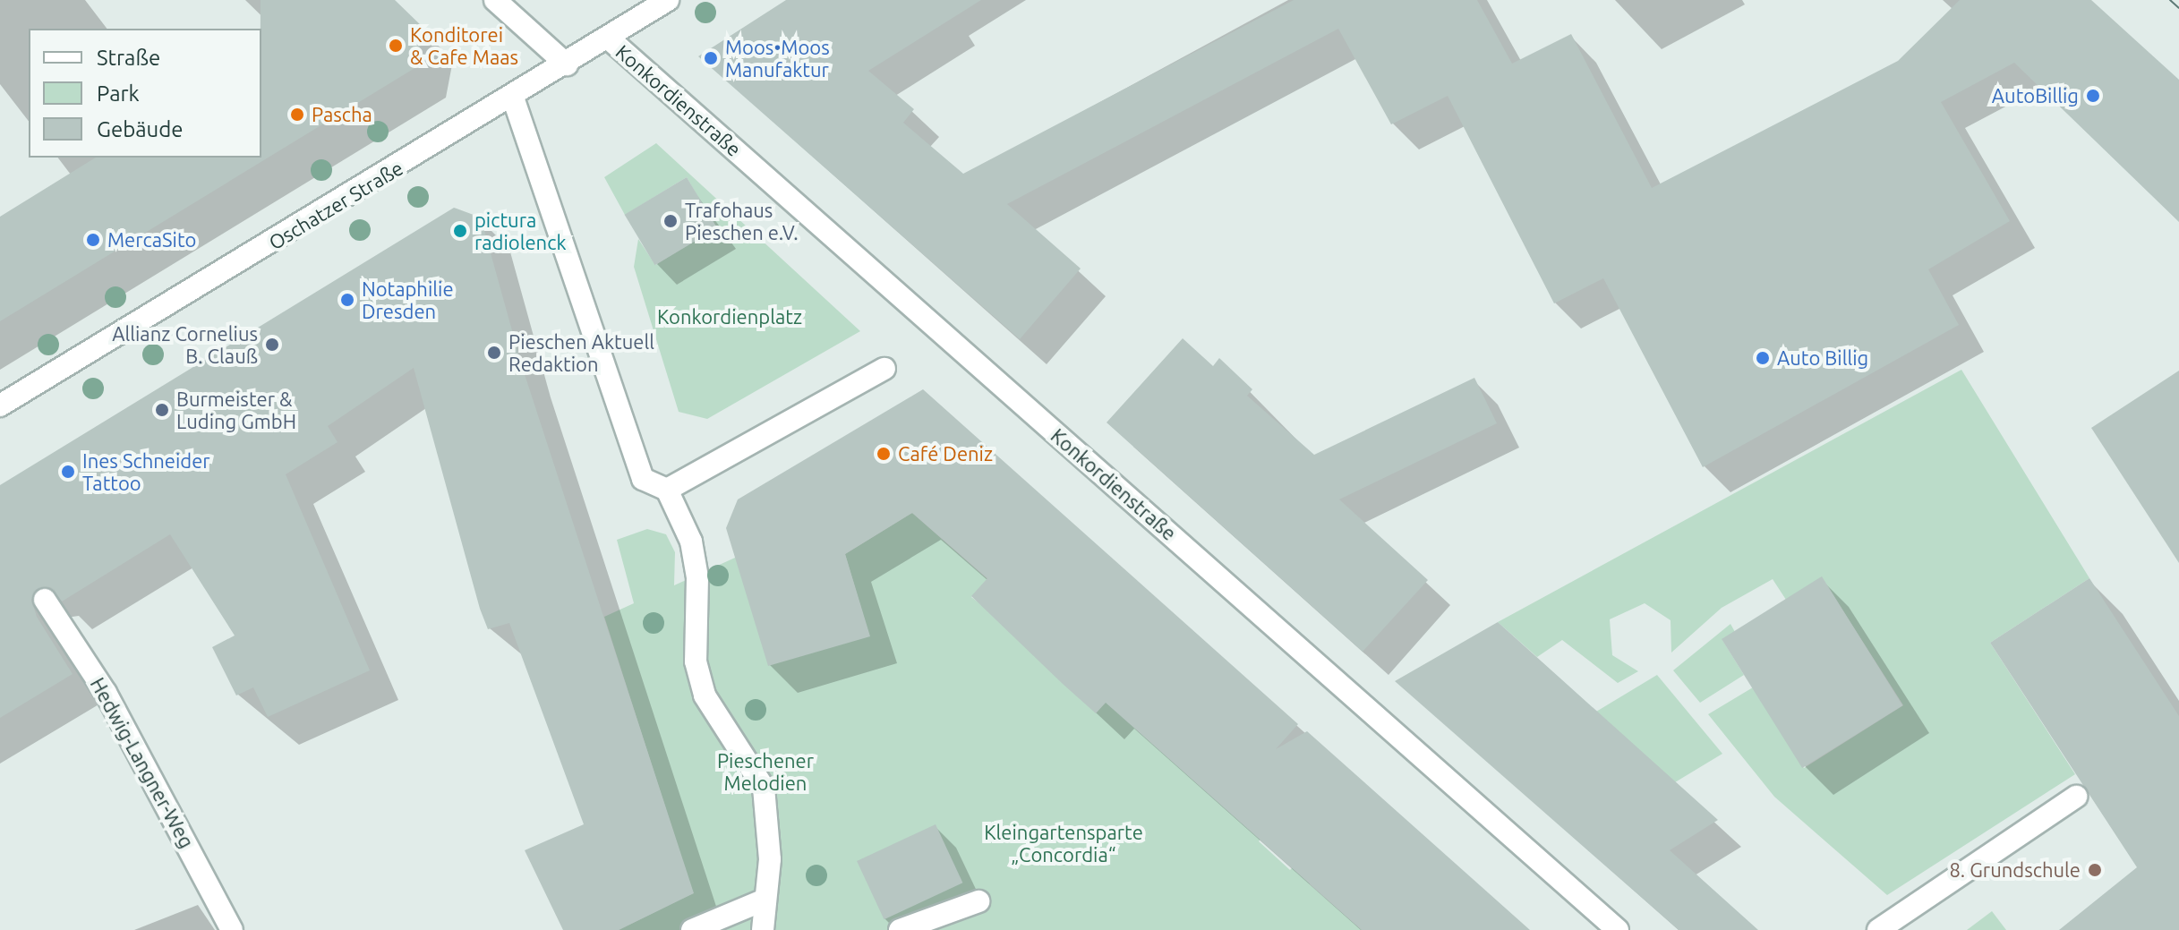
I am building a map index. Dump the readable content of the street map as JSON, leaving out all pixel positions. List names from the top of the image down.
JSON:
{
  "streets": {
    "street": ["Konkordienstraße", "Oschatzer Straße", "Hedwig-Langner-Weg"]
  },
  "crossings": [
    ["Konkordienstraße", "Oschatzer Straße"]
  ],
  "parks": ["Konkordienplatz", "Pieschener Melodien", "Kleingartensparte „Concordia“"],
  "places": [
    "Konditorei & Cafe Maas",
    "Moos•Moos Manufaktur",
    "AutoBillig",
    "Pascha",
    "Trafohaus Pieschen e.V.",
    "pictura radiolenck",
    "MercaSito",
    "Notaphilie Dresden",
    "Allianz Cornelius B. Clauß",
    "Pieschen Aktuell Redaktion",
    "Auto Billig",
    "Burmeister & Luding GmbH",
    "Café Deniz",
    "Ines Schneider Tattoo",
    "8. Grundschule"
  ],
  "legend": ["Straße", "Park", "Gebäude"]
}
